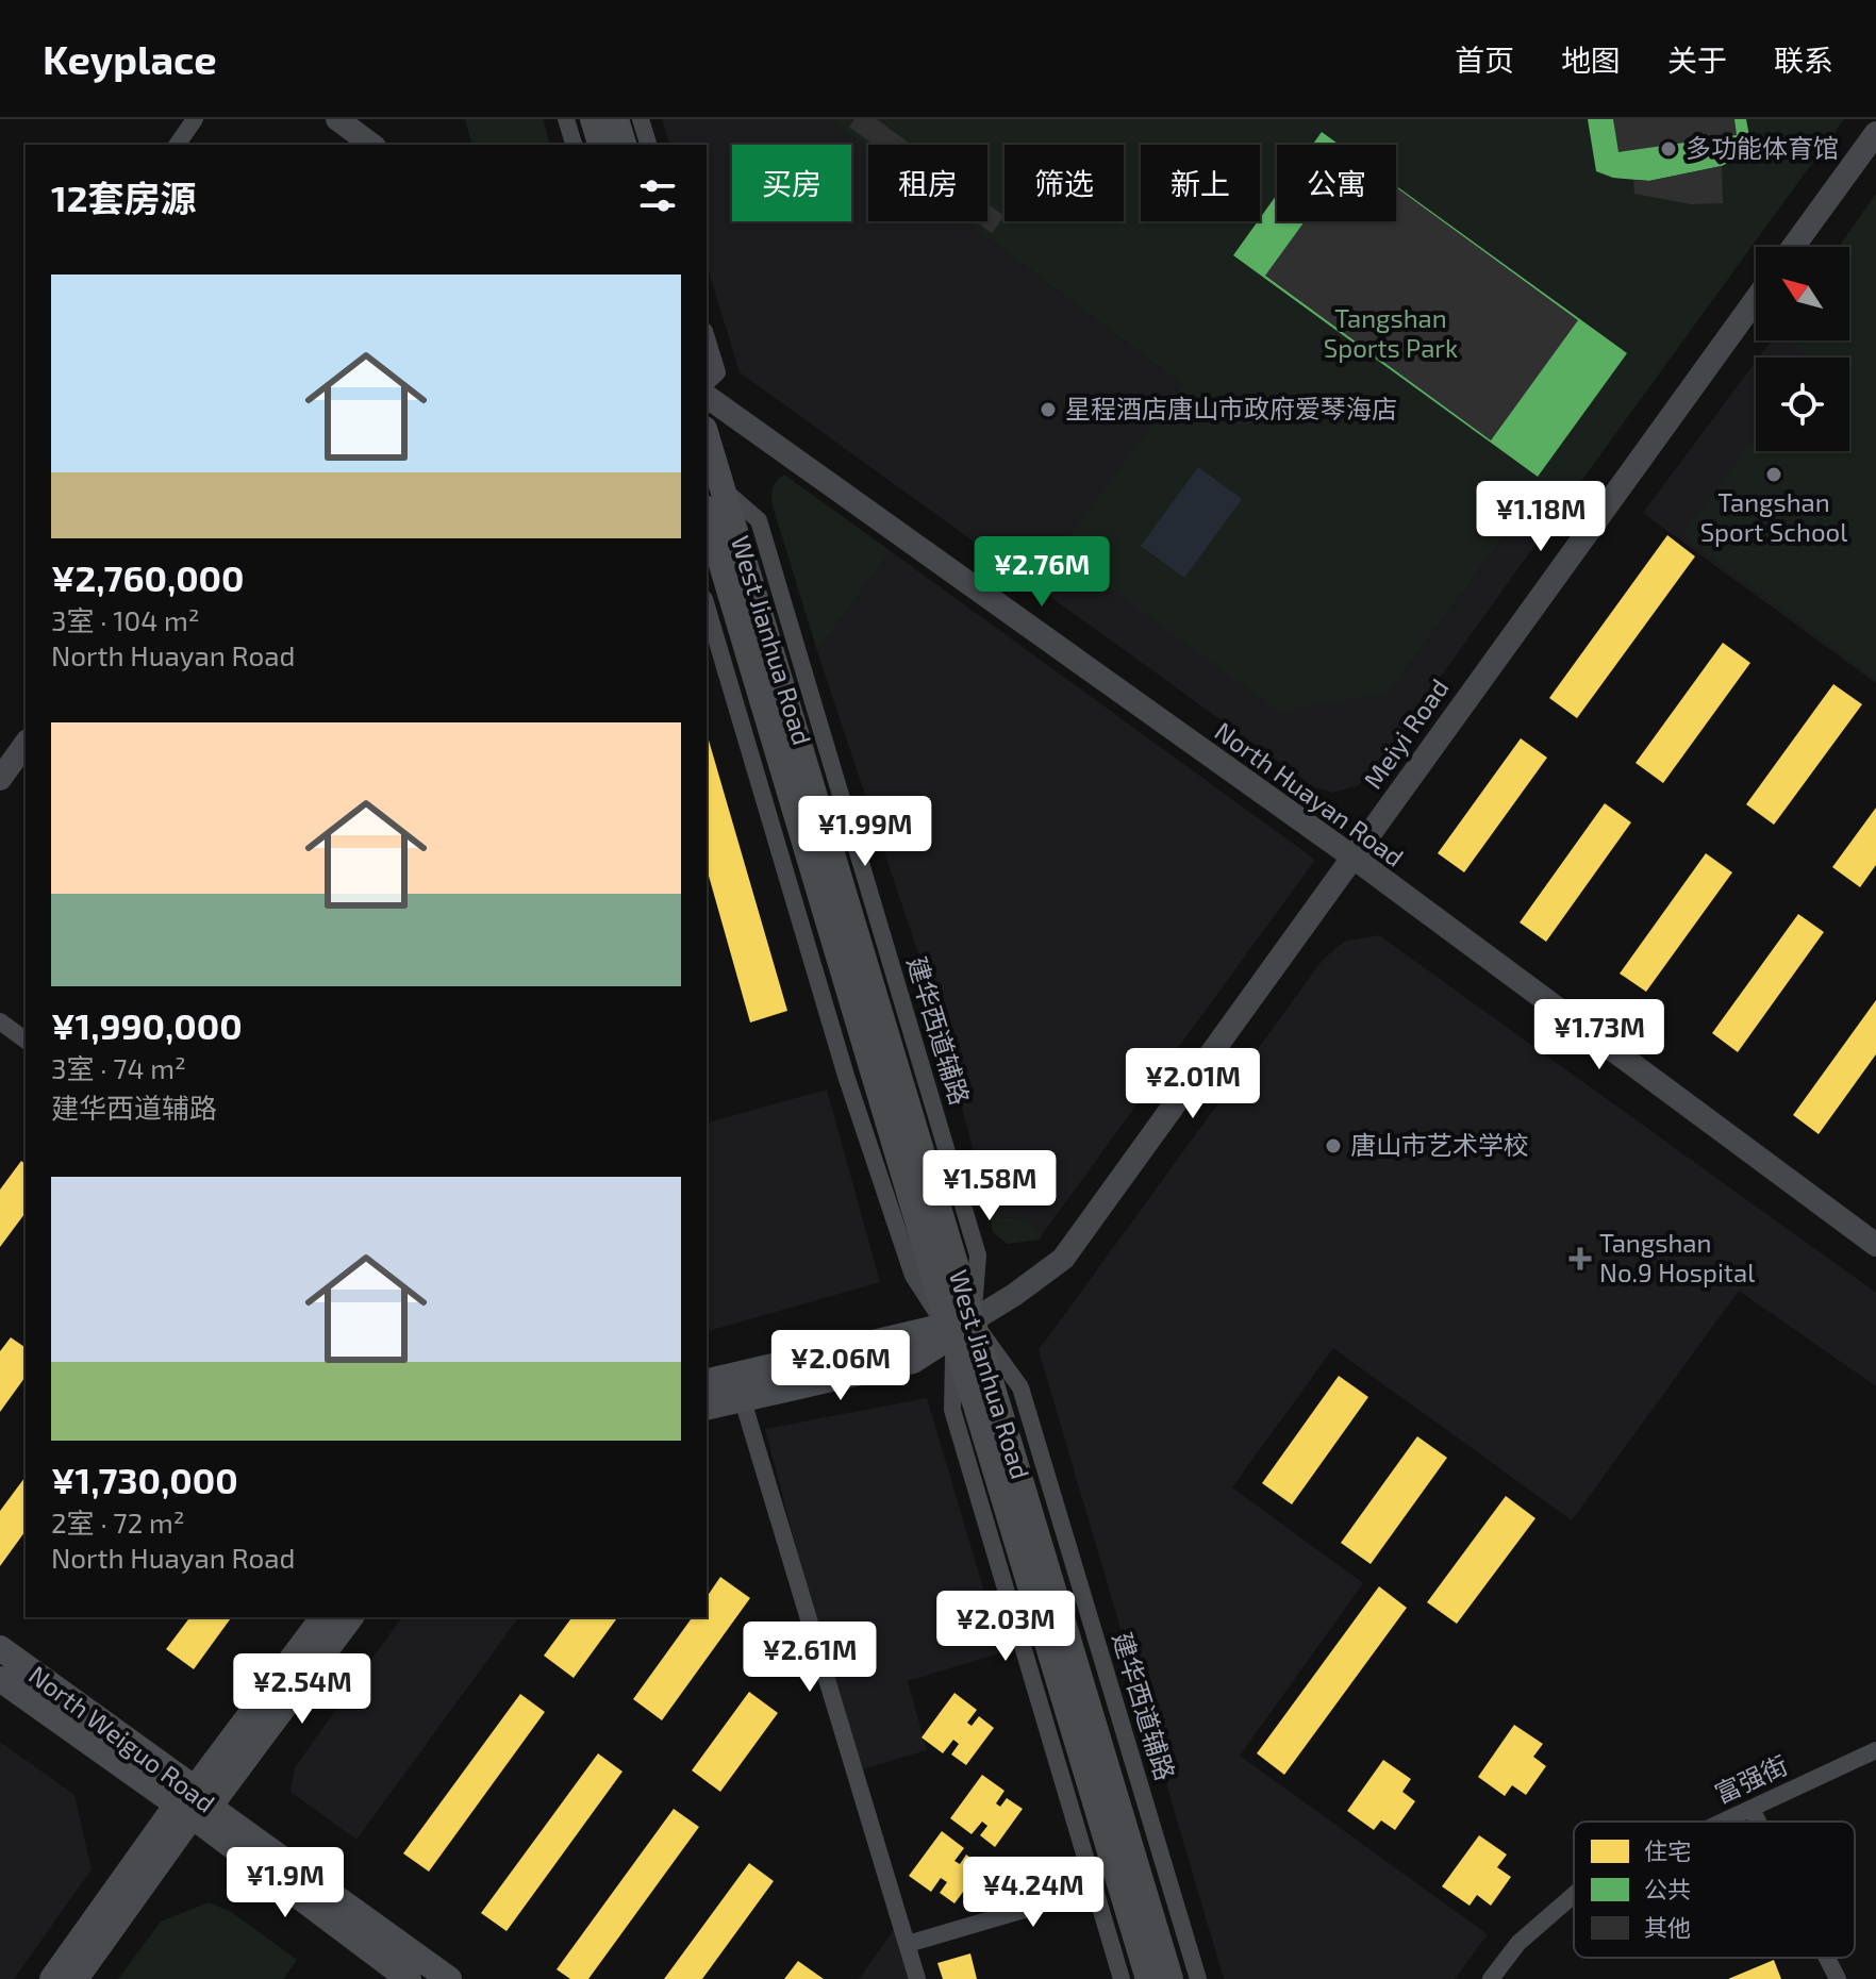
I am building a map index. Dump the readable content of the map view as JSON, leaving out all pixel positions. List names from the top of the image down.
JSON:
{
  "streets": {
    "main road": ["West Jianhua Road", "North Weiguo Road"],
    "street": [
      "Meiyi Road",
      "North Huayan Road",
      "建华西道辅路",
      "富强街"
    ]
  },
  "crossings": [
    ["West Jianhua Road", "Meiyi Road"],
    ["West Jianhua Road", "建华西道辅路"],
    ["Meiyi Road", "North Huayan Road"],
    ["Meiyi Road", "建华西道辅路"]
  ],
  "parks": ["Tangshan Sports Park"],
  "places": {
    "other": [
      "多功能体育馆",
      "星程酒店唐山市政府爱琴海店",
      "Tangshan Sport School",
      "唐山市艺术学校"
    ],
    "health": ["Tangshan No.9 Hospital"]
  },
  "legend": ["住宅", "公共", "其他"],
  "north": "top left",
  "page": {
    "header": "Keyplace",
    "nav": [
      "首页",
      "地图",
      "关于",
      "联系"
    ],
    "chip": [
      "买房",
      "租房",
      "筛选",
      "新上",
      "公寓"
    ],
    "heading": "12套房源",
    "list": [
      {
        "name": "¥2,760,000",
        "note": "3室 · 104 m² · North Huayan Road"
      },
      {
        "name": "¥1,990,000",
        "note": "3室 · 74 m² · 建华西道辅路"
      },
      {
        "name": "¥1,730,000",
        "note": "2室 · 72 m² · North Huayan Road"
      }
    ],
    "price": [
      "¥1.18M",
      "¥2.76M",
      "¥1.99M",
      "¥1.73M",
      "¥2.01M",
      "¥1.58M",
      "¥2.06M",
      "¥2.03M",
      "¥2.61M",
      "¥2.54M",
      "¥1.9M",
      "¥4.24M"
    ]
  }
}
